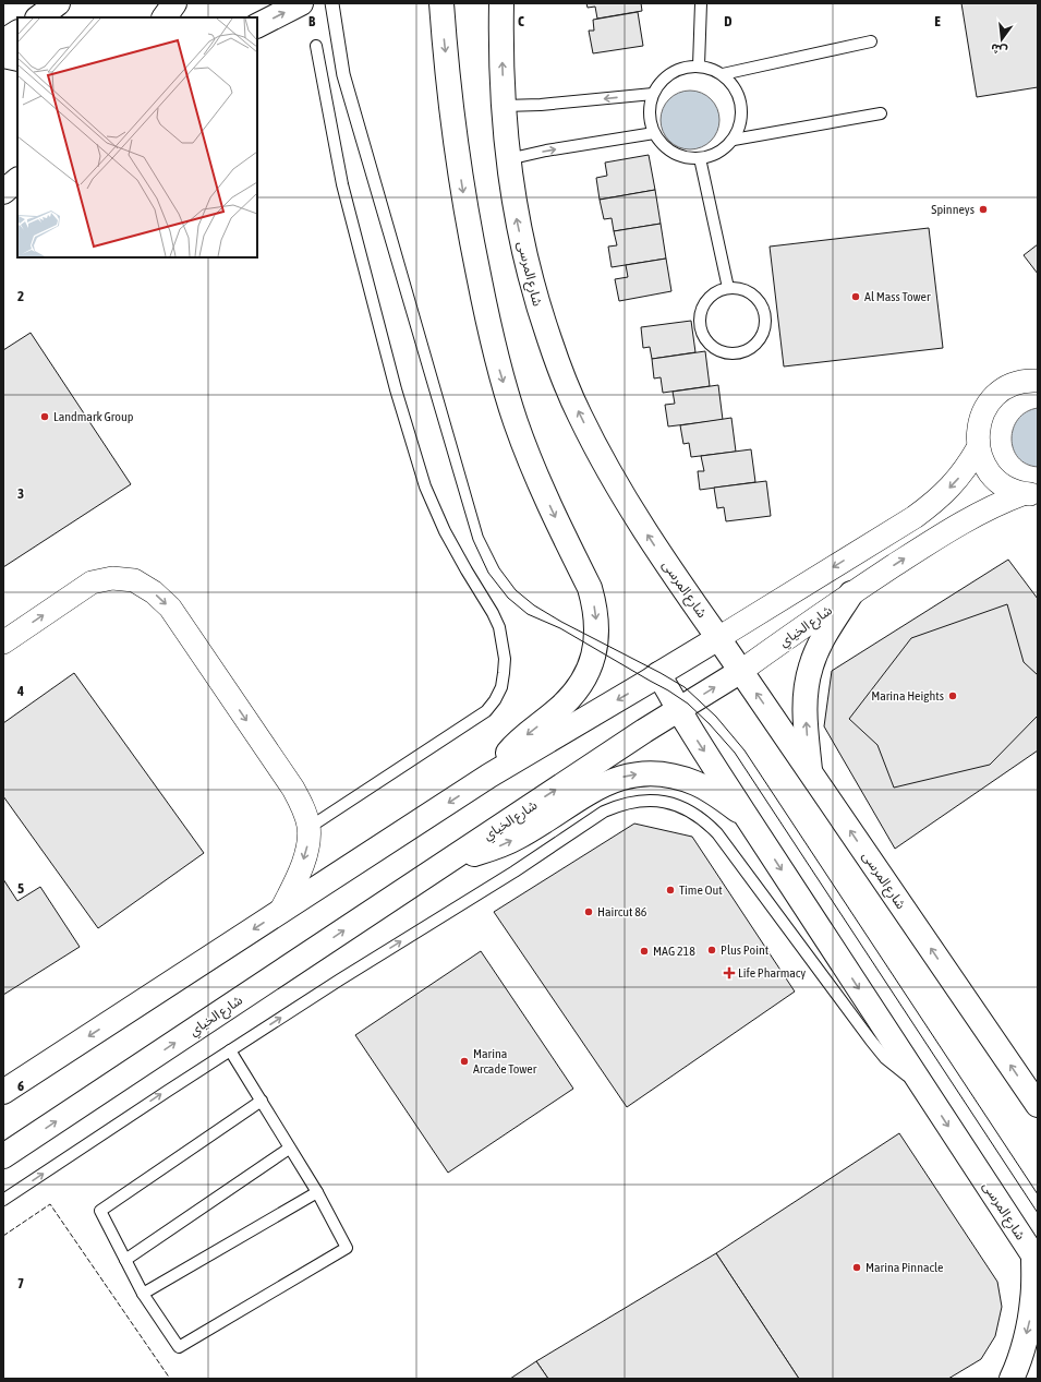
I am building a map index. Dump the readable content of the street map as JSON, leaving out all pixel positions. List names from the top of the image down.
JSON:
{
  "streets": {
    "main road": ["شارع المرسى", "شارع الخياي"]
  },
  "crossings": [
    ["شارع المرسى", "شارع الخياي"]
  ],
  "one_way": ["شارع الخياي"],
  "places": {
    "other": [
      "Spinneys",
      "Al Mass Tower",
      "Landmark Group",
      "Marina Heights",
      "Time Out",
      "Haircut 86",
      "Plus Point",
      "MAG 218",
      "Marina Arcade Tower",
      "Marina Pinnacle"
    ],
    "health": ["Life Pharmacy"]
  },
  "north": "bottom",
  "grid": {
    "columns": [
      "B",
      "C",
      "D",
      "E"
    ],
    "rows": [
      "2",
      "3",
      "4",
      "5",
      "6",
      "7"
    ]
  }
}
